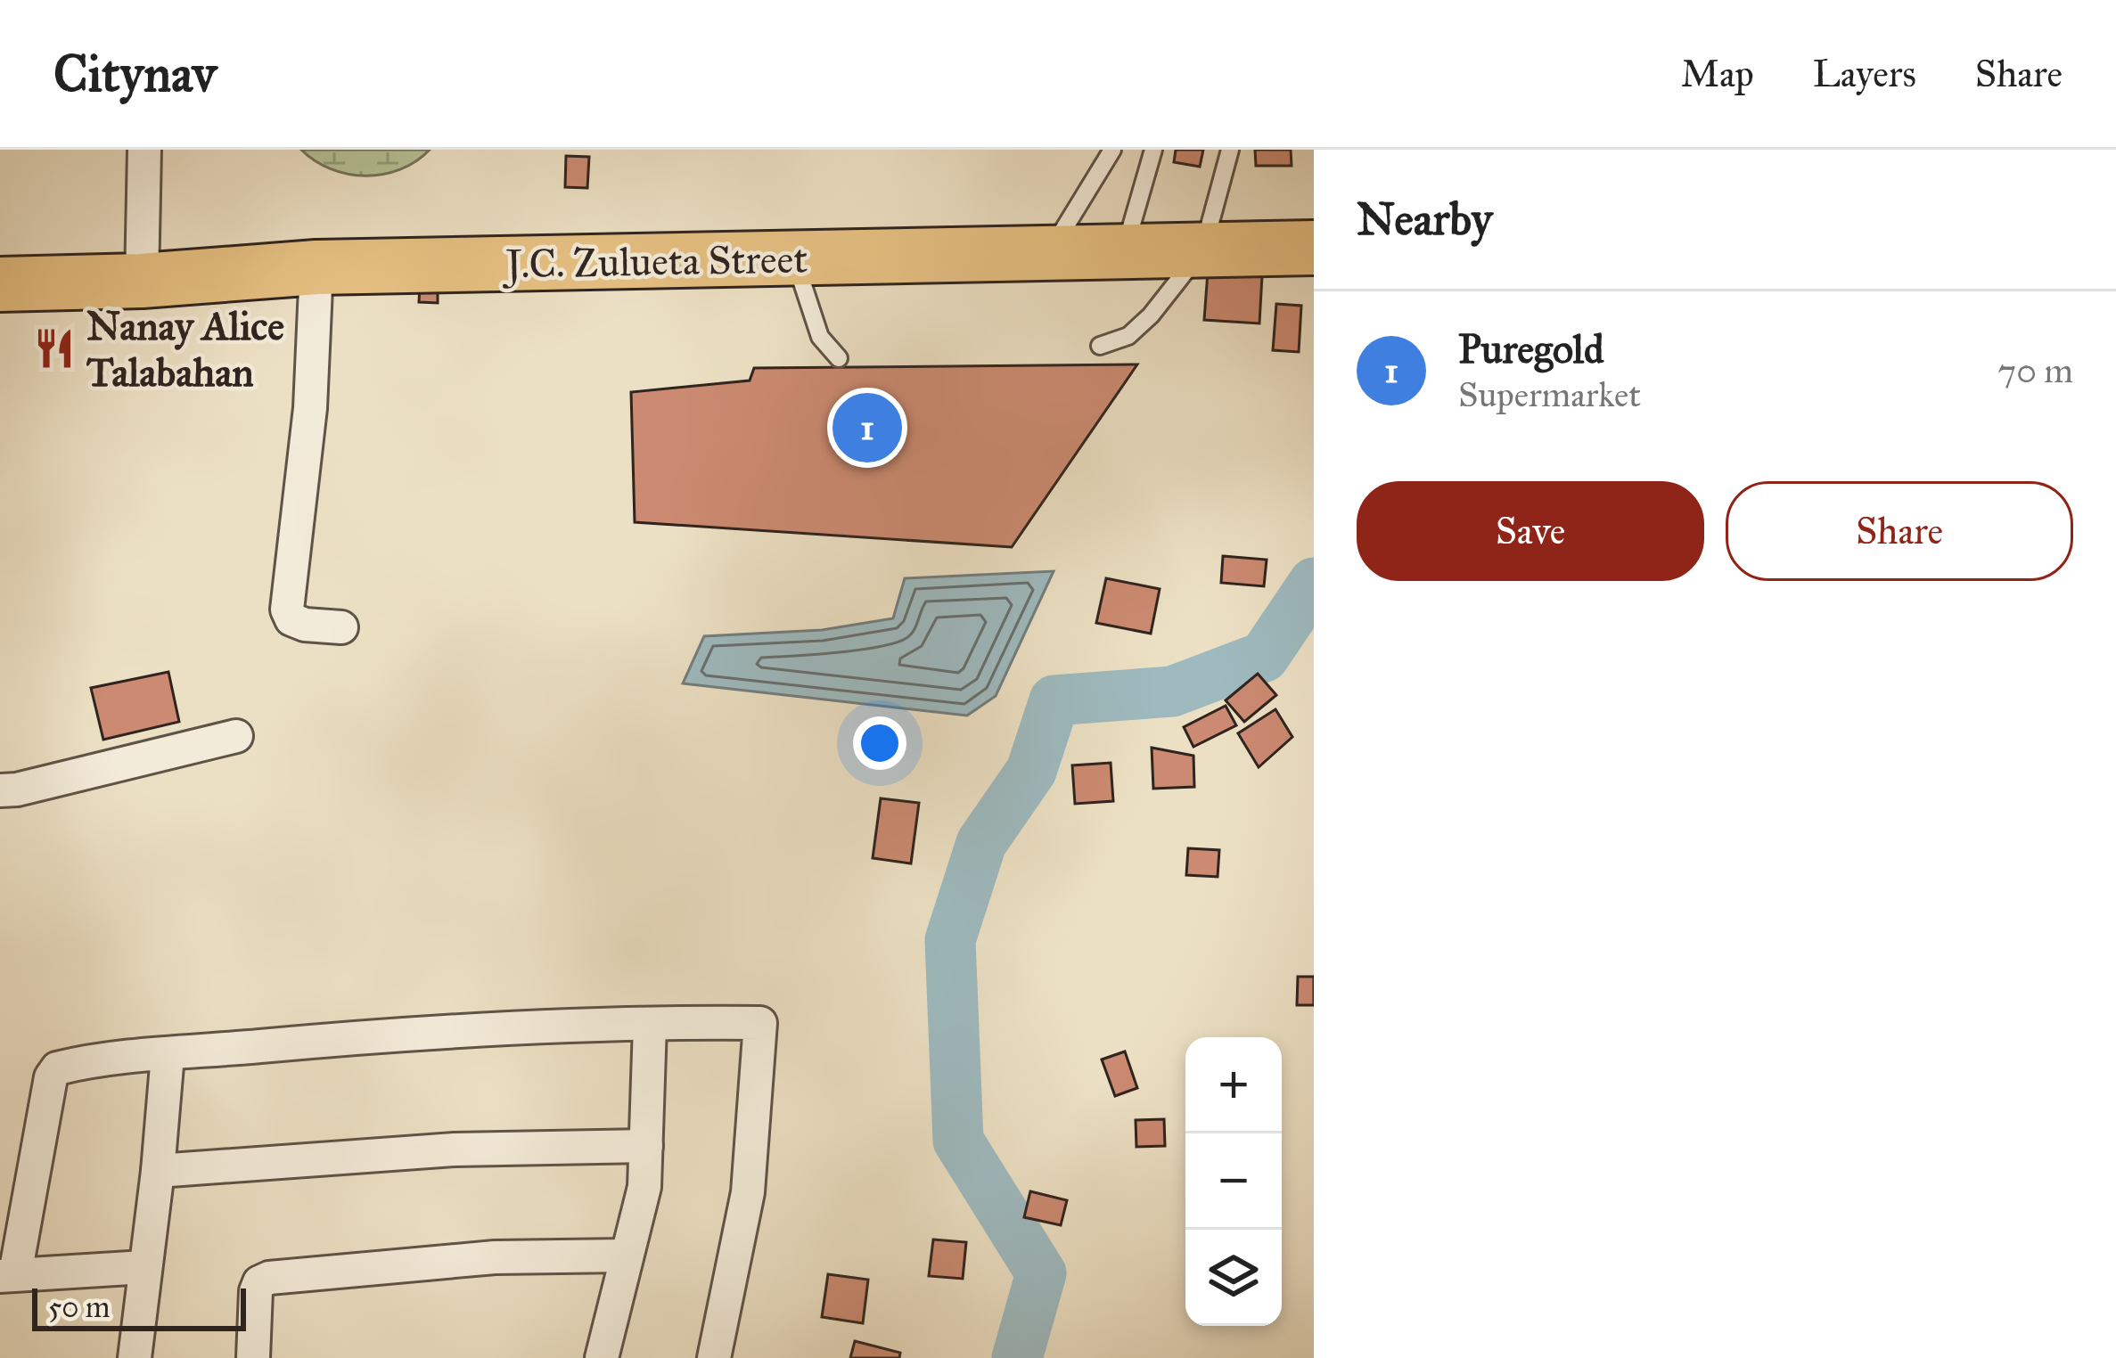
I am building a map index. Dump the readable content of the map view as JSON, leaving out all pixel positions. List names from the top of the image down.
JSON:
{
  "streets": {
    "main road": ["J.C. Zulueta Street"]
  },
  "places": {
    "restaurant": ["Nanay Alice Talabahan"]
  },
  "scale_bar": "50 m",
  "page": {
    "header": "Citynav",
    "nav": ["Map", "Layers", "Share"],
    "heading": "Nearby",
    "list": [
      {
        "mark": "1",
        "name": "Puregold",
        "note": "Supermarket",
        "value": "70 m"
      }
    ],
    "pins": "1",
    "buttons": ["Save", "Share"],
    "map_buttons": ["+", "−"],
    "scale": "50 m"
  }
}
